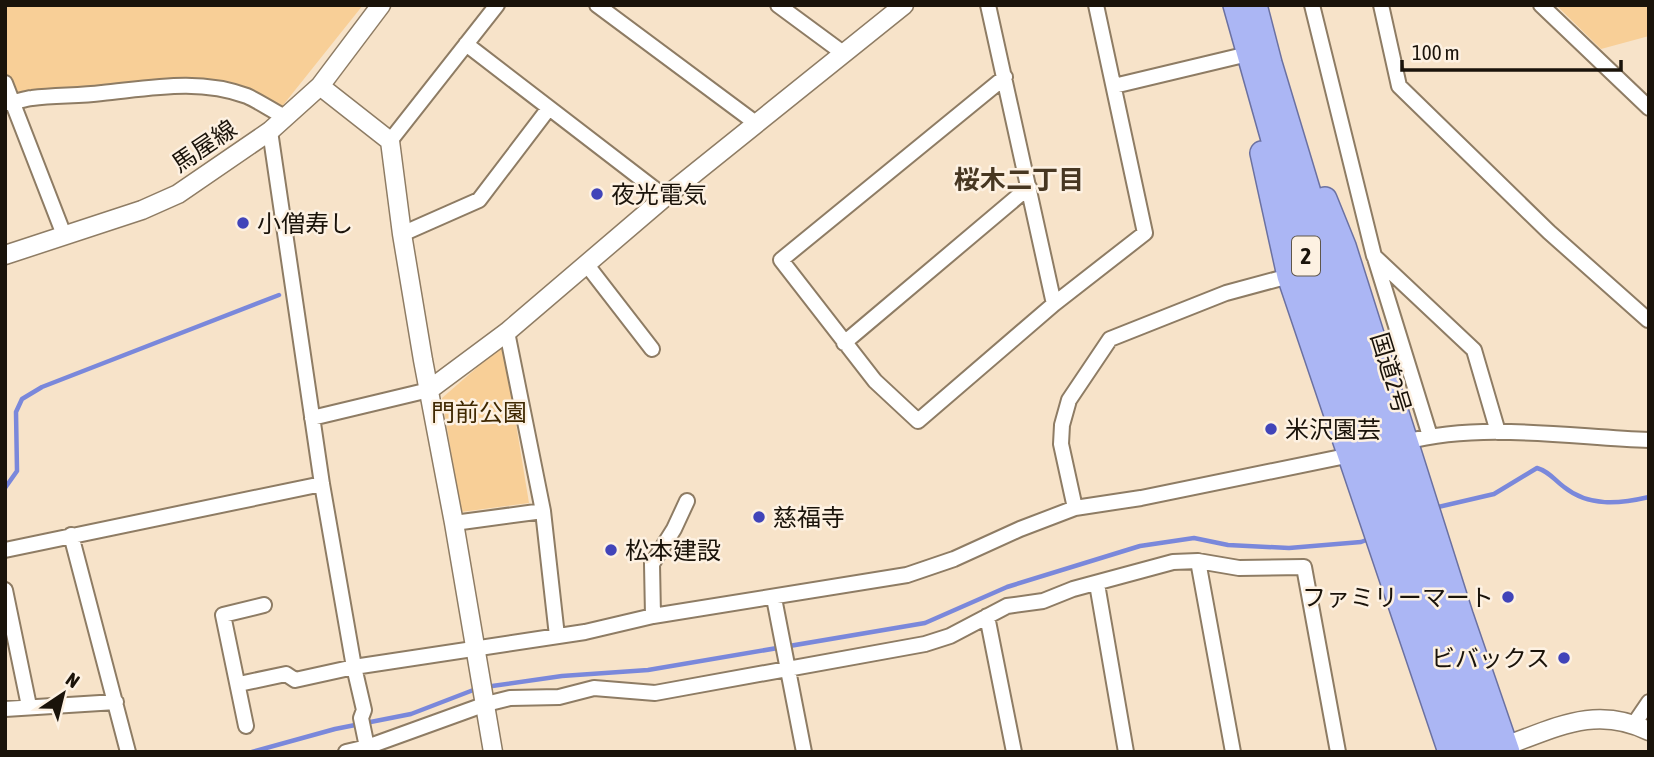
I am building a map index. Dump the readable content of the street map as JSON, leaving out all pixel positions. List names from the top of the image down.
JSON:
{
  "streets": {
    "highway": ["2", "国道2号"],
    "street": ["馬屋線"]
  },
  "crossings": [
    ["2", "国道2号"]
  ],
  "districts": ["桜木二丁目"],
  "parks": ["門前公園"],
  "places": [
    "夜光電気",
    "小僧寿し",
    "米沢園芸",
    "慈福寺",
    "松本建設",
    "ファミリーマート",
    "ビバックス"
  ],
  "scale_bar": "100 m",
  "north": "top right"
}
